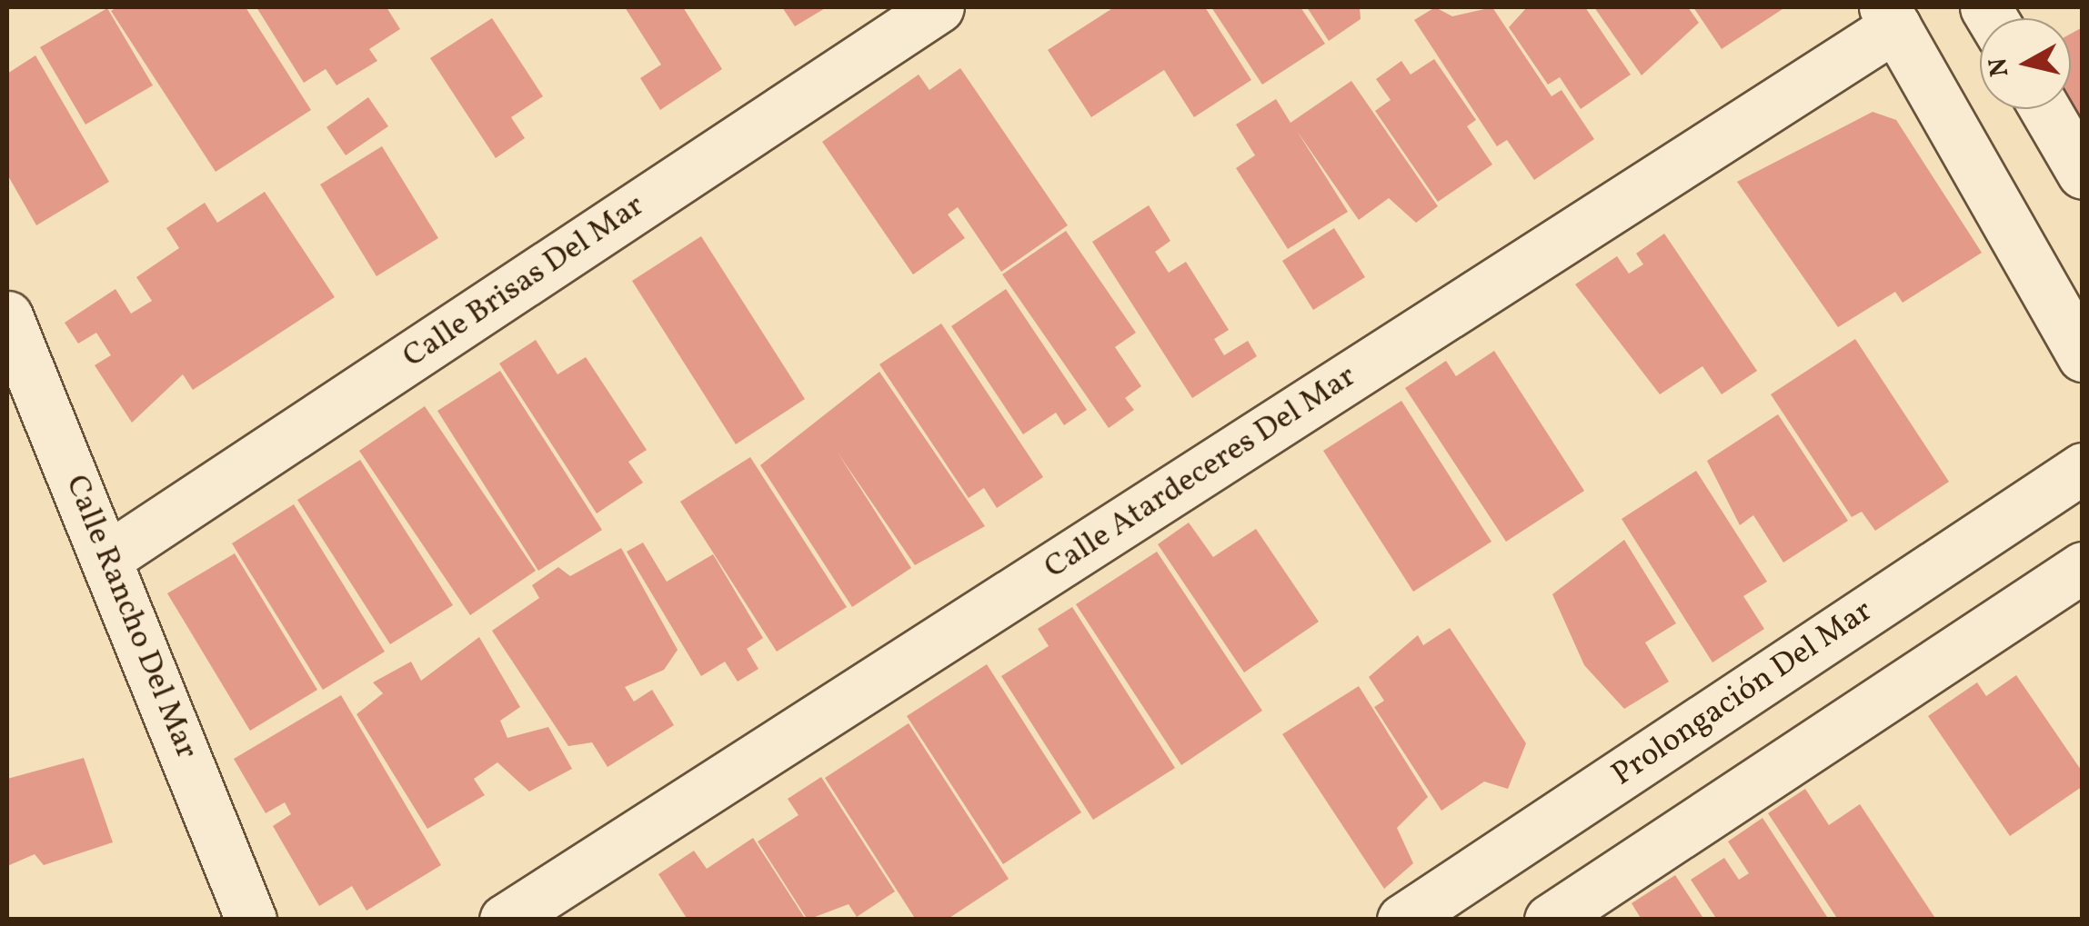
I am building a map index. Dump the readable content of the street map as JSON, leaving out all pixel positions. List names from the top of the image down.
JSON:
{
  "streets": {
    "street": [
      "Calle Brisas Del Mar",
      "Calle Atardeceres Del Mar",
      "Calle Rancho Del Mar",
      "Prolongación Del Mar"
    ]
  },
  "crossings": [
    ["Calle Brisas Del Mar", "Calle Rancho Del Mar"]
  ],
  "north": "left"
}
